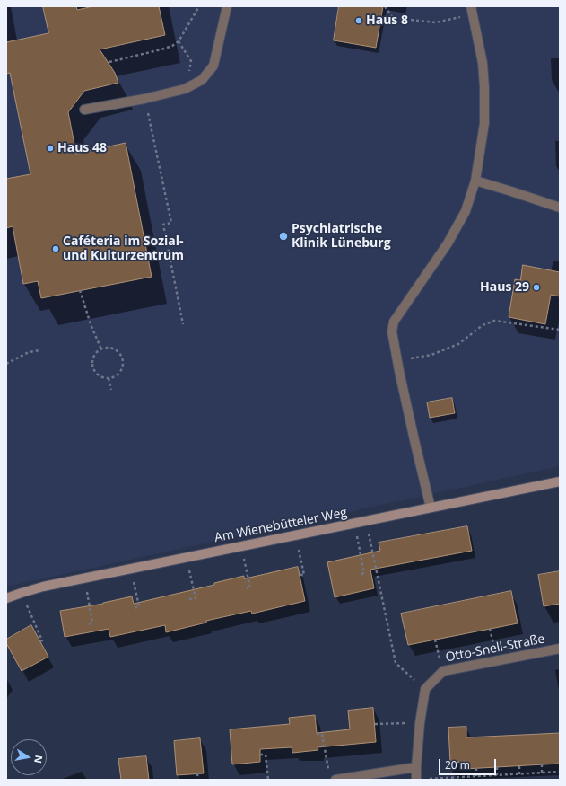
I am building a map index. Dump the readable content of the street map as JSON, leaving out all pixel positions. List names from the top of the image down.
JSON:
{
  "streets": {
    "street": ["Am Wienebütteler Weg", "Otto-Snell-Straße"]
  },
  "places": [
    "Haus 8",
    "Haus 48",
    "Psychiatrische Klinik Lüneburg",
    "Caféteria im Sozial- und Kulturzentrum",
    "Haus 29"
  ],
  "scale_bar": "20 m",
  "north": "right"
}
